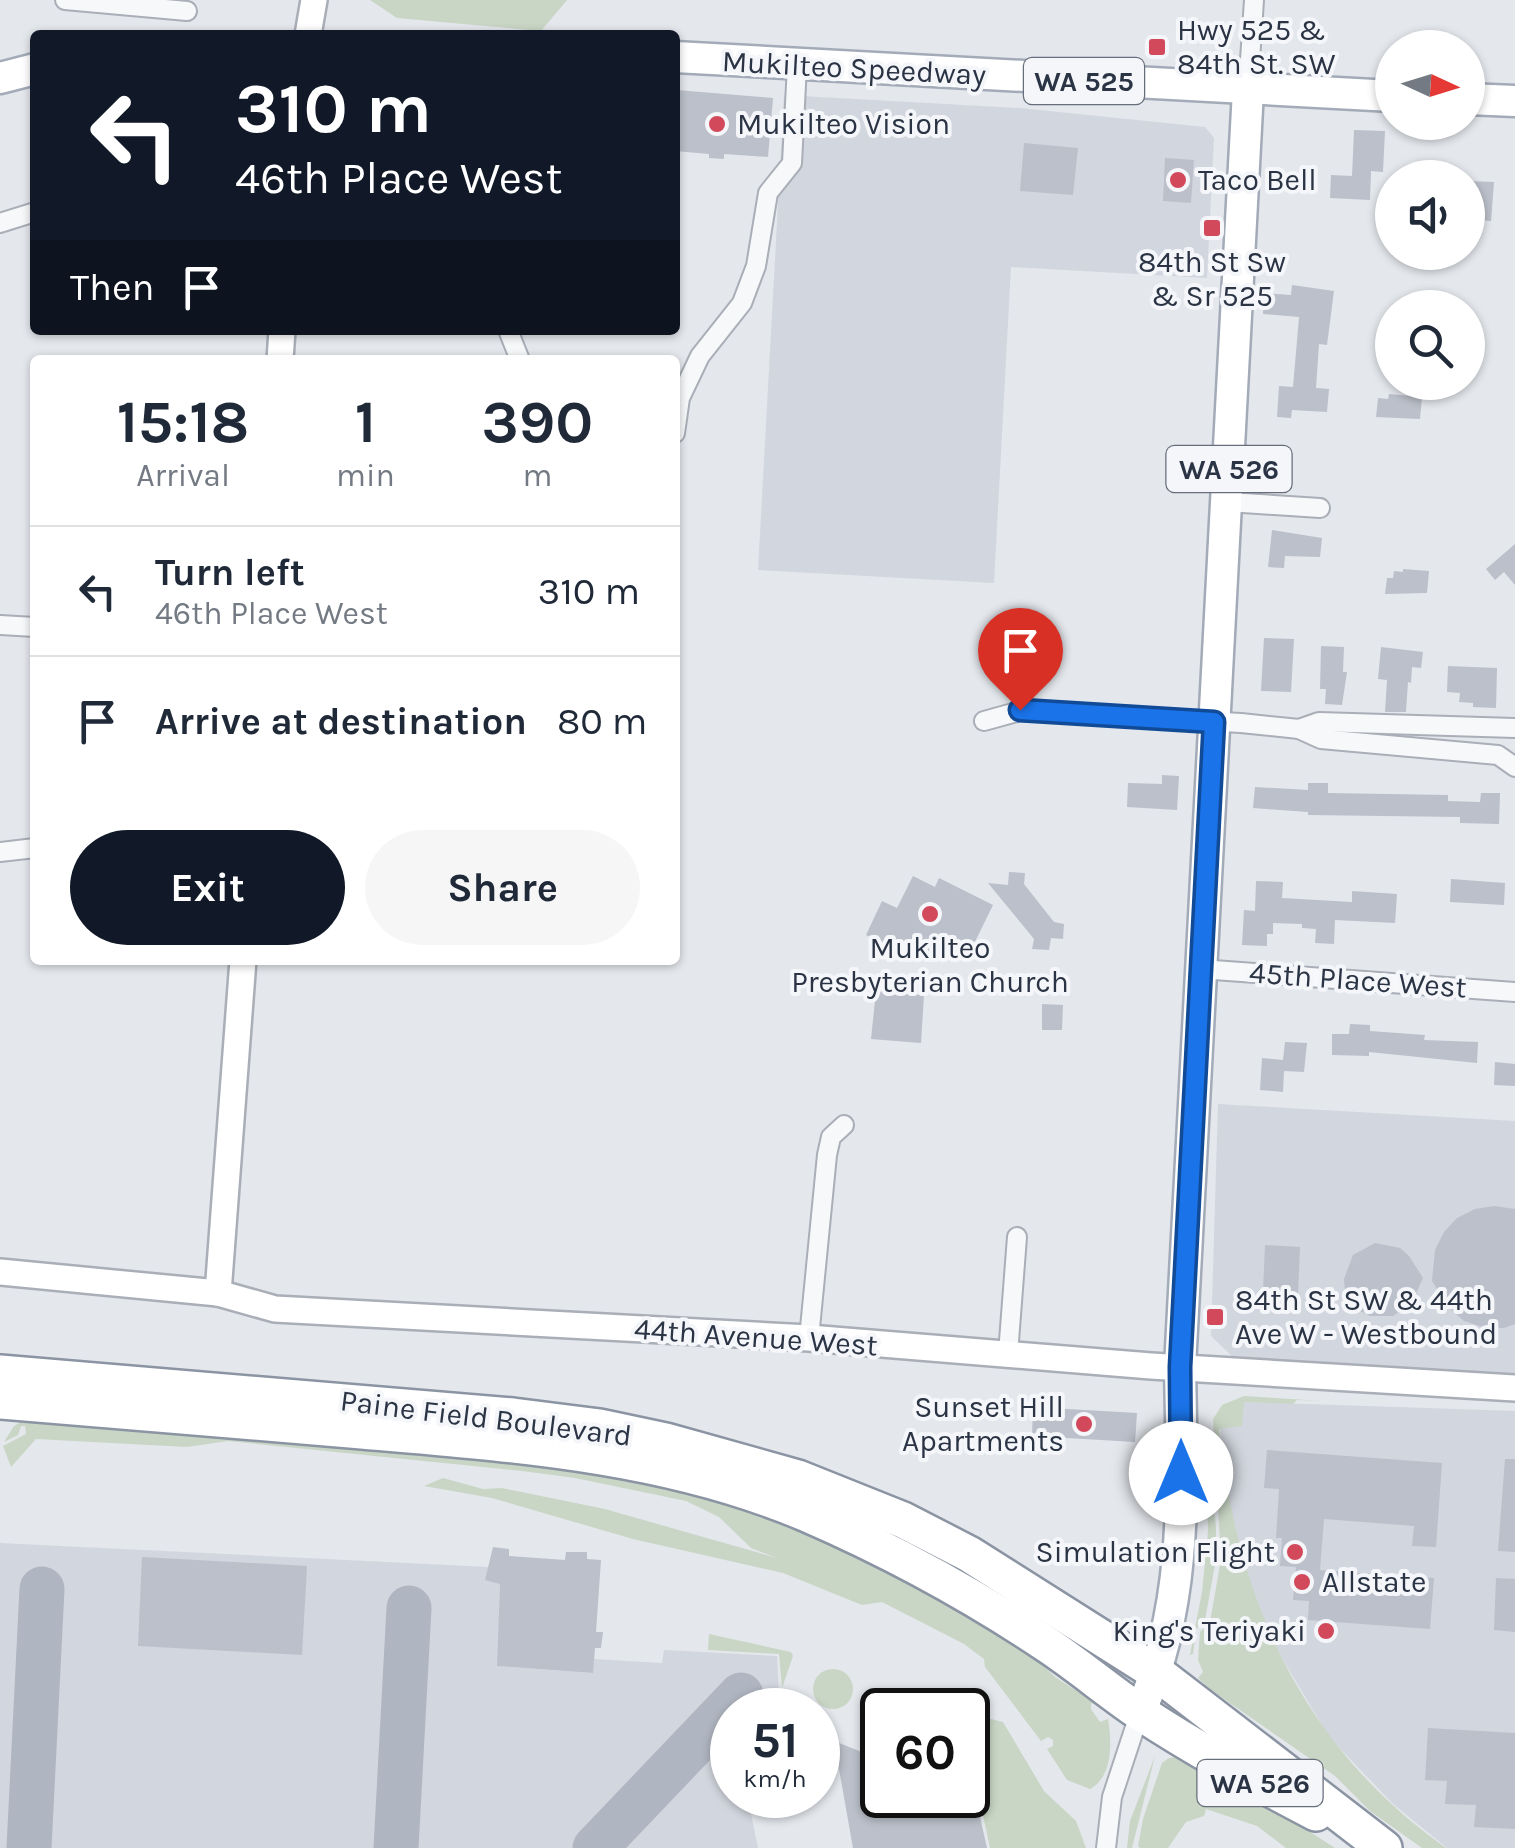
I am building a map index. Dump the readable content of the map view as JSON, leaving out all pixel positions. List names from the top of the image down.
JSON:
{
  "streets": {
    "highway": ["WA 526", "Paine Field Boulevard"],
    "main road": ["Mukilteo Speedway", "WA 525"],
    "street": ["45th Place West", "44th Avenue West"]
  },
  "crossings": [
    ["Mukilteo Speedway", "WA 526"],
    ["WA 526", "45th Place West"],
    ["WA 526", "44th Avenue West"],
    ["WA 526", "Paine Field Boulevard"]
  ],
  "places": {
    "transit": ["Hwy 525 & 84th St. SW", "84th St Sw & Sr 525", "84th St SW & 44th Ave W - Westbound"],
    "other": [
      "Mukilteo Vision",
      "Taco Bell",
      "Mukilteo Presbyterian Church",
      "Sunset Hill Apartments",
      "Simulation Flight",
      "Allstate",
      "King's Teriyaki"
    ]
  },
  "north": "right",
  "page": {
    "turn": ["310 m", "46th Place West"],
    "then": "Then",
    "eta": [
      "15:18",
      "Arrival",
      "1",
      "min",
      "390",
      "m"
    ],
    "list": [
      {
        "name": "Turn left",
        "note": "46th Place West",
        "value": "310 m"
      },
      {
        "name": "Arrive at destination",
        "value": "80 m"
      }
    ],
    "buttons": ["Exit", "Share"],
    "speed": "51 km/h",
    "limit": "60"
  }
}
